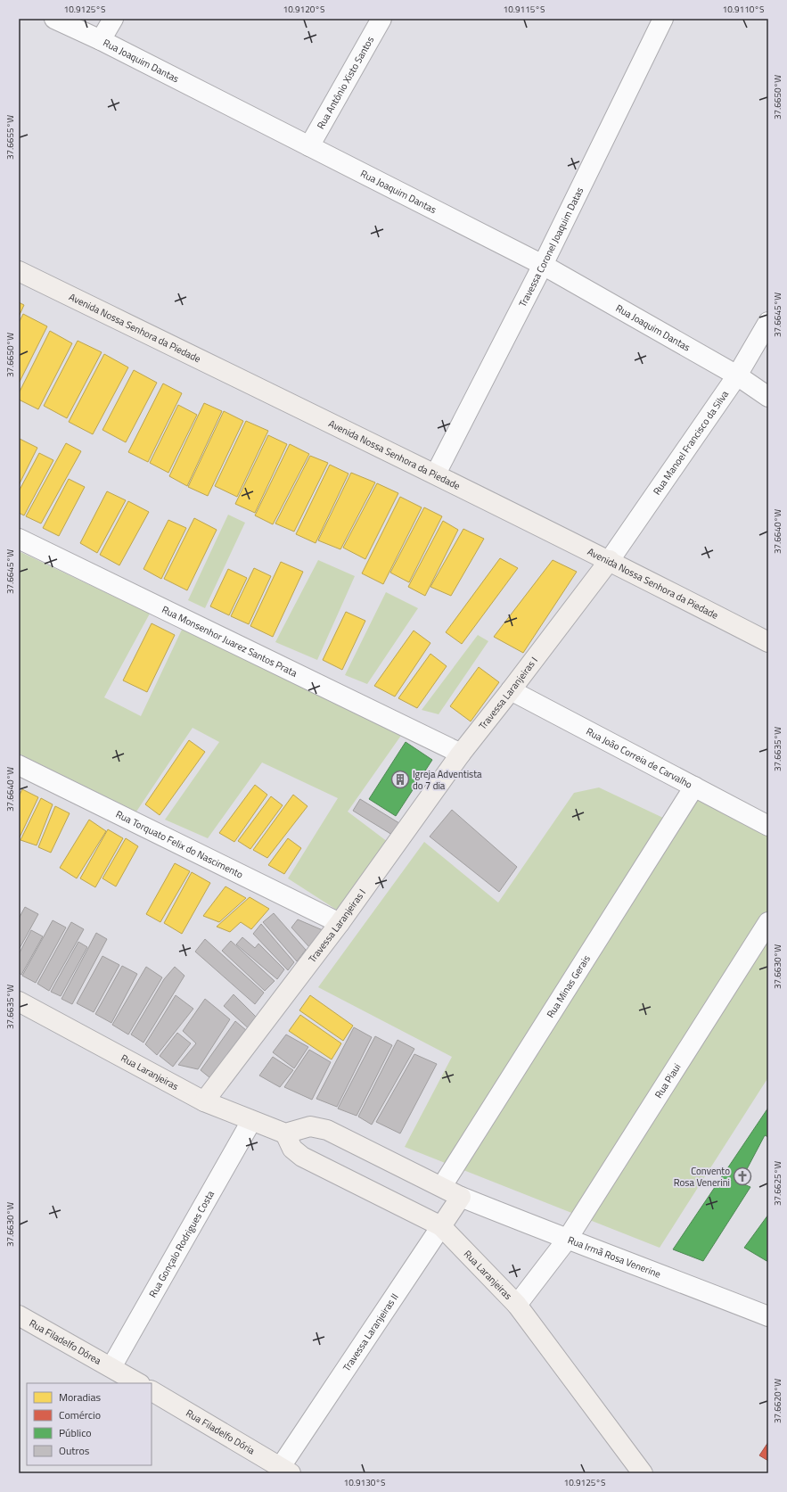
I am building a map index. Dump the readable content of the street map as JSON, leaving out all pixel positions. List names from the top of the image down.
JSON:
{
  "streets": {
    "street": [
      "Rua Joaquim Dantas",
      "Rua Antônio Xisto Santos",
      "Travessa Coronel Joaquim Datas",
      "Avenida Nossa Senhora da Piedade",
      "Rua Manoel Francisco da Silva",
      "Rua Monsenhor Juarez Santos Prata",
      "Travessa Laranjeiras I",
      "Rua João Correia de Carvalho",
      "Rua Torquato Felix do Nascimento",
      "Rua Minas Gerais",
      "Rua Laranjeiras",
      "Rua Piaui",
      "Rua Gonçalo Rodrigues Costa",
      "Rua Irmã Rosa Venerine",
      "Travessa Laranjeiras II",
      "Rua Filadelfo Dórea",
      "Rua Filadelfo Dória"
    ]
  },
  "crossings": [
    ["Rua Joaquim Dantas", "Rua Antônio Xisto Santos"],
    ["Rua Joaquim Dantas", "Travessa Coronel Joaquim Datas"],
    ["Rua Joaquim Dantas", "Rua Manoel Francisco da Silva"],
    ["Travessa Coronel Joaquim Datas", "Avenida Nossa Senhora da Piedade"],
    ["Avenida Nossa Senhora da Piedade", "Rua Manoel Francisco da Silva"],
    ["Avenida Nossa Senhora da Piedade", "Travessa Laranjeiras I"],
    ["Rua Manoel Francisco da Silva", "Travessa Laranjeiras I"],
    ["Rua Monsenhor Juarez Santos Prata", "Travessa Laranjeiras I"],
    ["Travessa Laranjeiras I", "Rua João Correia de Carvalho"],
    ["Travessa Laranjeiras I", "Rua Torquato Felix do Nascimento"],
    ["Travessa Laranjeiras I", "Rua Laranjeiras"],
    ["Rua João Correia de Carvalho", "Rua Minas Gerais"],
    ["Rua Laranjeiras", "Rua Piaui"],
    ["Rua Laranjeiras", "Rua Gonçalo Rodrigues Costa"],
    ["Rua Laranjeiras", "Travessa Laranjeiras II"],
    ["Rua Piaui", "Rua Irmã Rosa Venerine"],
    ["Rua Gonçalo Rodrigues Costa", "Rua Filadelfo Dórea"],
    ["Rua Irmã Rosa Venerine", "Travessa Laranjeiras II"],
    ["Travessa Laranjeiras II", "Rua Filadelfo Dória"]
  ],
  "places": {
    "building": ["Igreja Adventista do 7 dia"],
    "church": ["Convento Rosa Venerini"]
  },
  "legend": [
    "Moradias",
    "Comércio",
    "Público",
    "Outros"
  ],
  "coordinates": [
    "10.9125°S",
    "10.9120°S",
    "10.9115°S",
    "10.9110°S",
    "37.6650°W",
    "37.6655°W",
    "37.6645°W",
    "37.6640°W",
    "37.6635°W",
    "37.6630°W",
    "37.6625°W",
    "37.6620°W",
    "10.9130°S"
  ]
}
